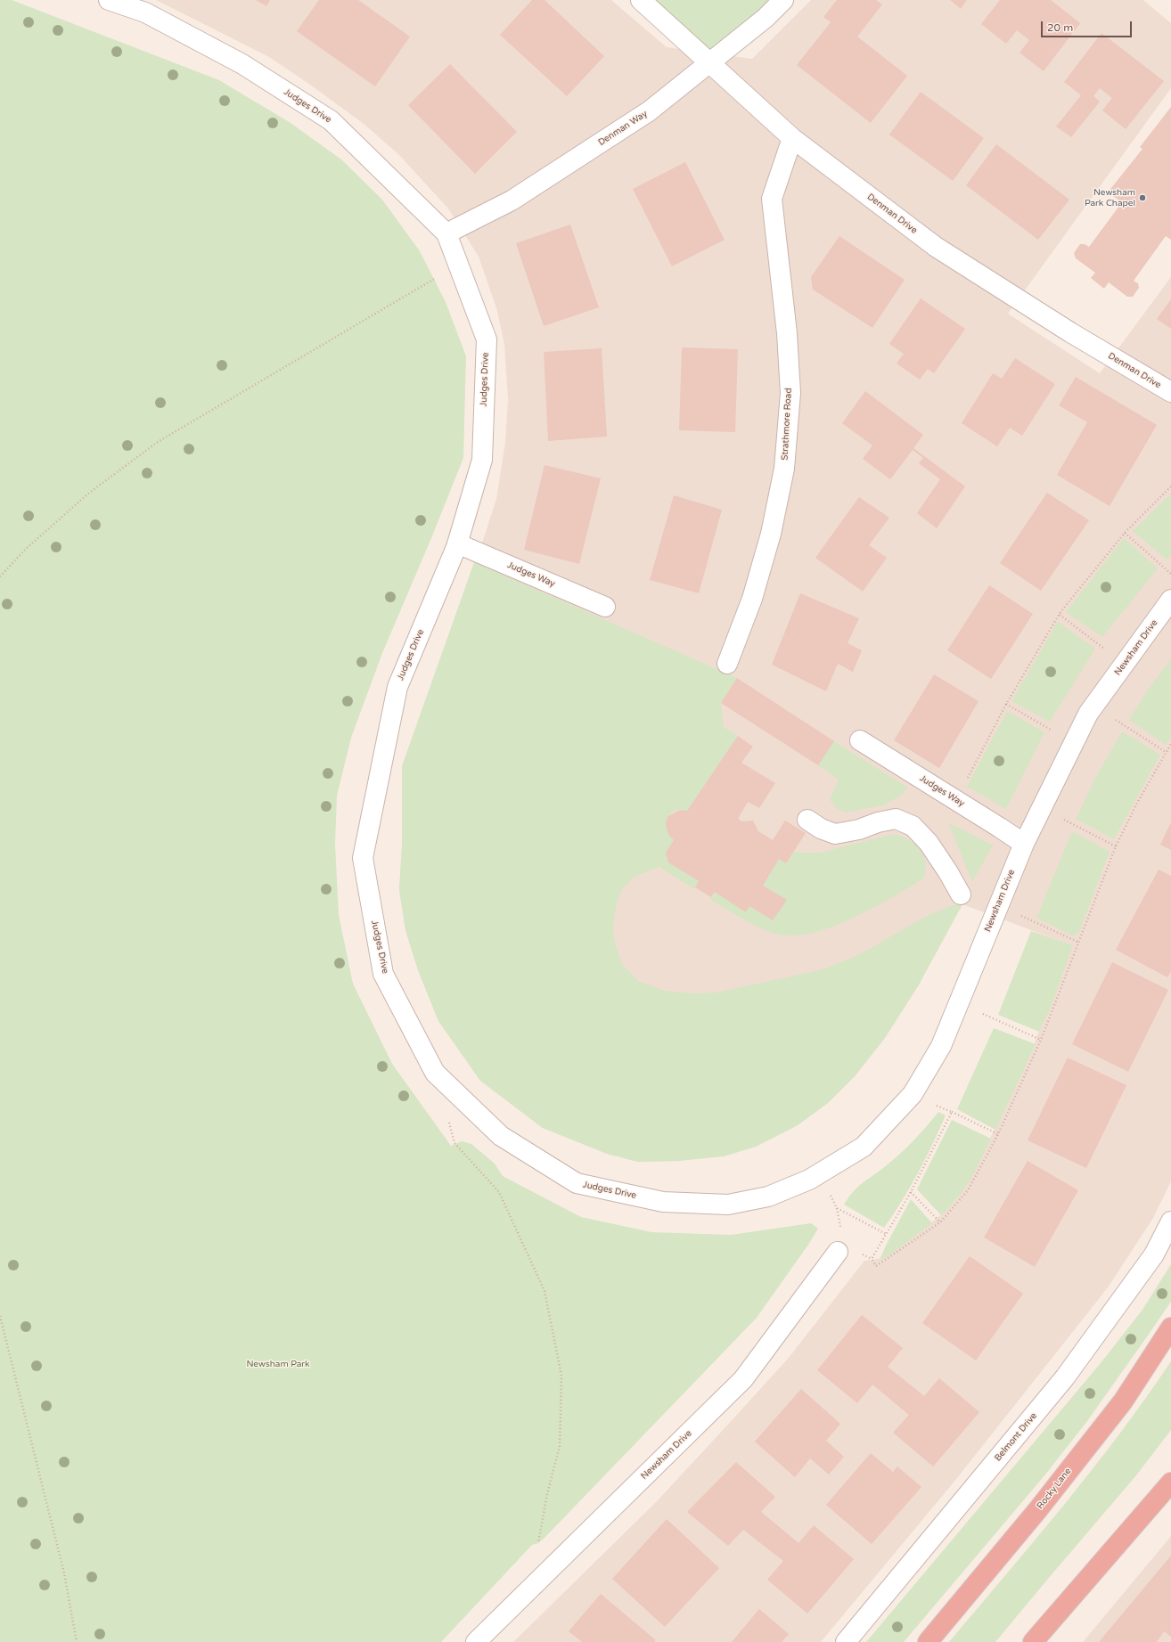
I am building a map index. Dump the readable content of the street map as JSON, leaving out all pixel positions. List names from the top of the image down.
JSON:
{
  "streets": {
    "highway": ["Rocky Lane"],
    "street": [
      "Judges Drive",
      "Denman Way",
      "Denman Drive",
      "Strathmore Road",
      "Judges Way",
      "Newsham Drive",
      "Belmont Drive"
    ]
  },
  "crossings": [
    ["Judges Drive", "Denman Way"],
    ["Judges Drive", "Judges Way"],
    ["Judges Drive", "Newsham Drive"],
    ["Denman Way", "Denman Drive"],
    ["Denman Drive", "Strathmore Road"],
    ["Judges Way", "Newsham Drive"]
  ],
  "parks": ["Newsham Park"],
  "places": ["Newsham Park Chapel"],
  "scale_bar": "20 m"
}
